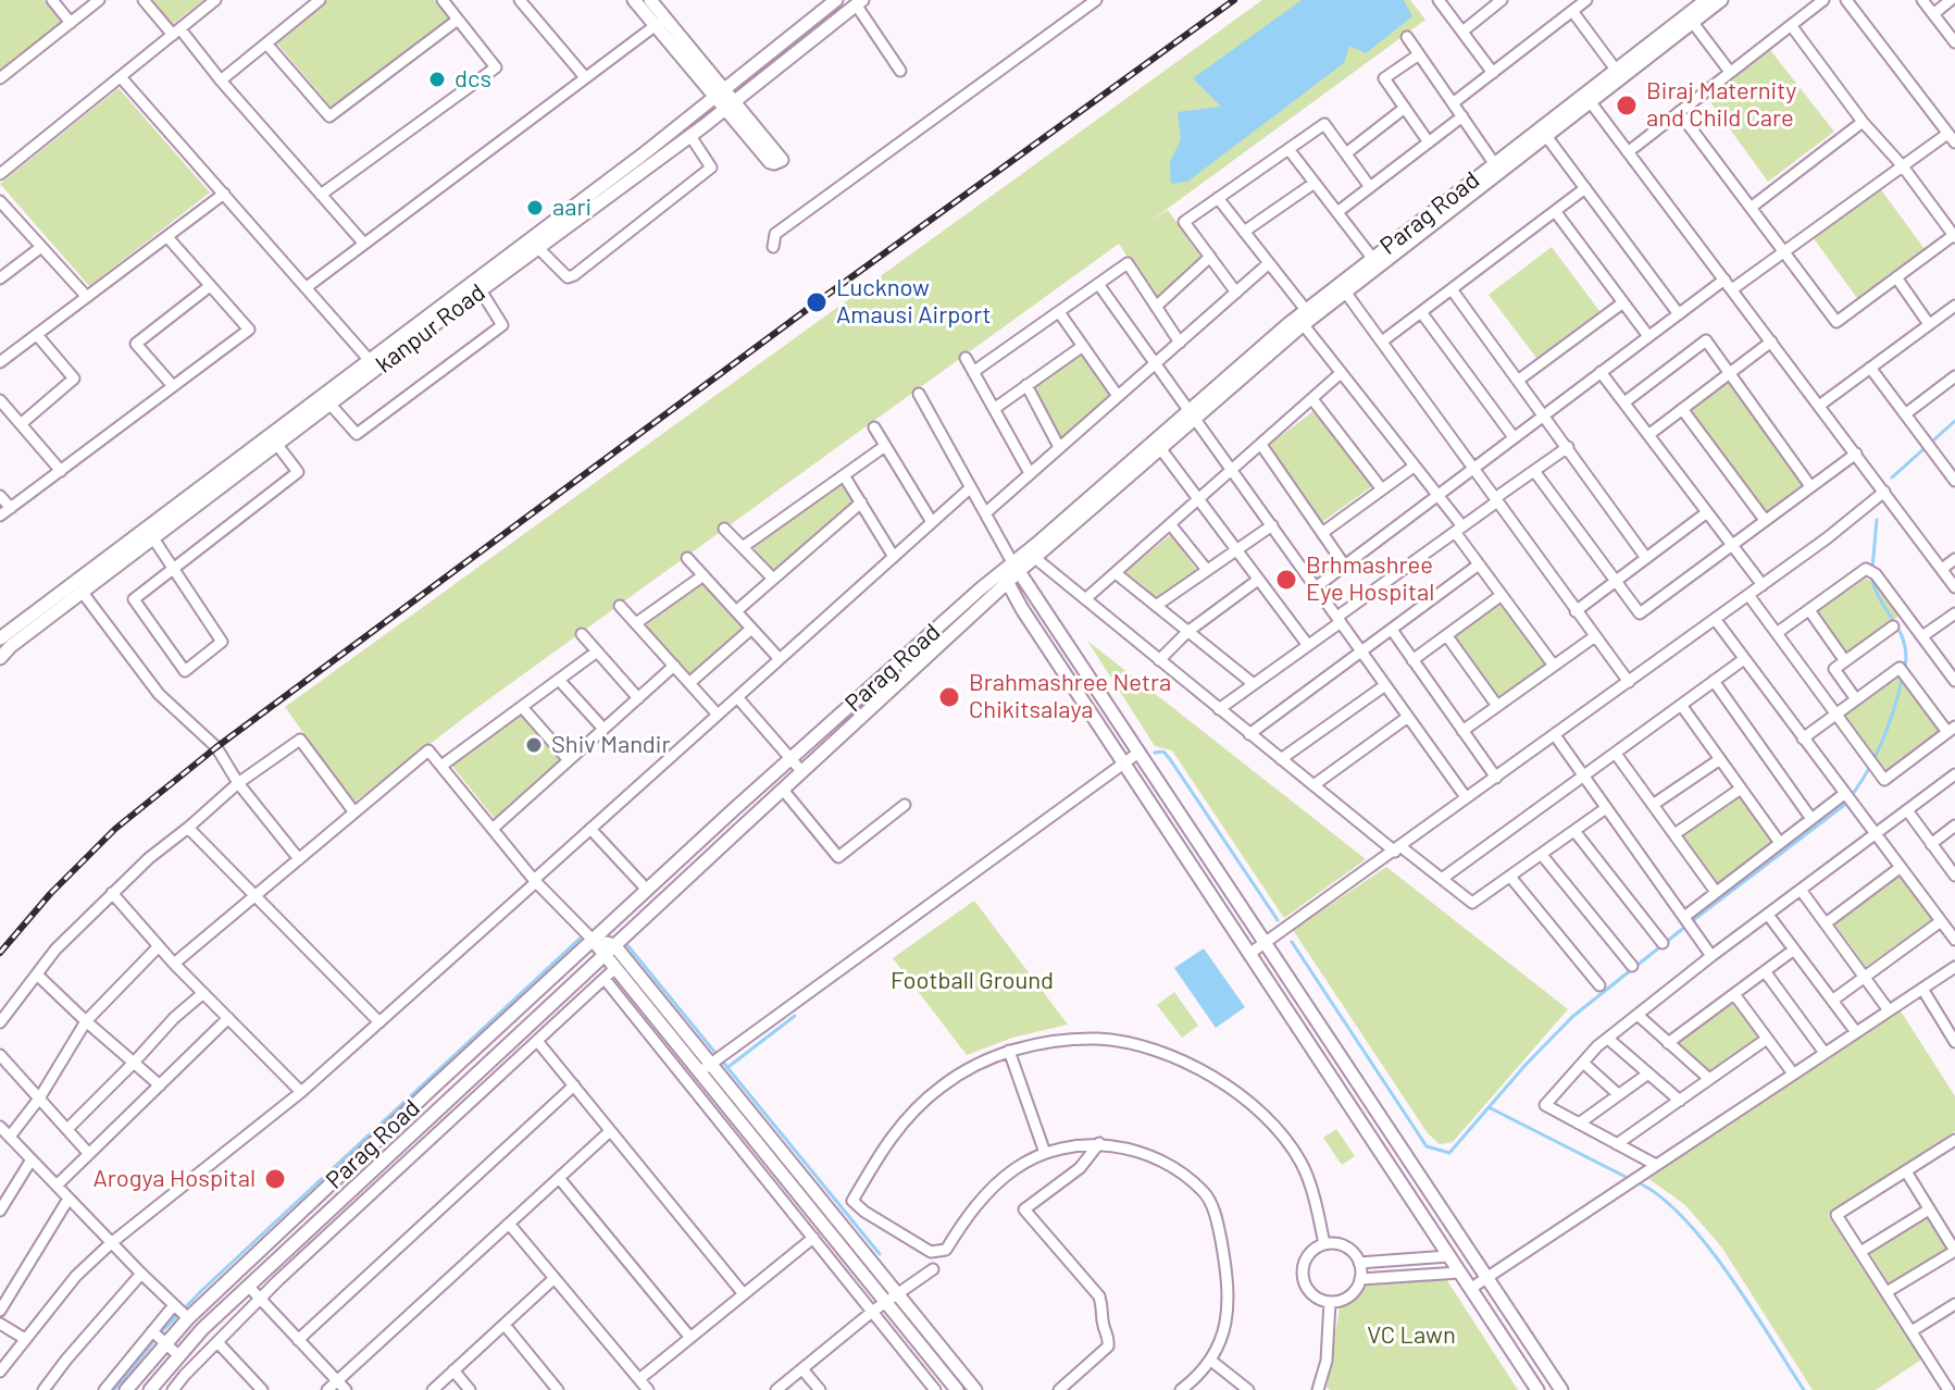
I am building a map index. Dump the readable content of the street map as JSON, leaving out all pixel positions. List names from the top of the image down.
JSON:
{
  "streets": {
    "street": ["Parag Road", "kanpur Road"]
  },
  "parks": ["Football Ground", "VC Lawn"],
  "places": [
    "dcs",
    "Biraj Maternity and Child Care",
    "aari",
    "Lucknow Amausi Airport",
    "Brhmashree Eye Hospital",
    "Brahmashree Netra Chikitsalaya",
    "Shiv Mandir",
    "Arogya Hospital"
  ]
}
